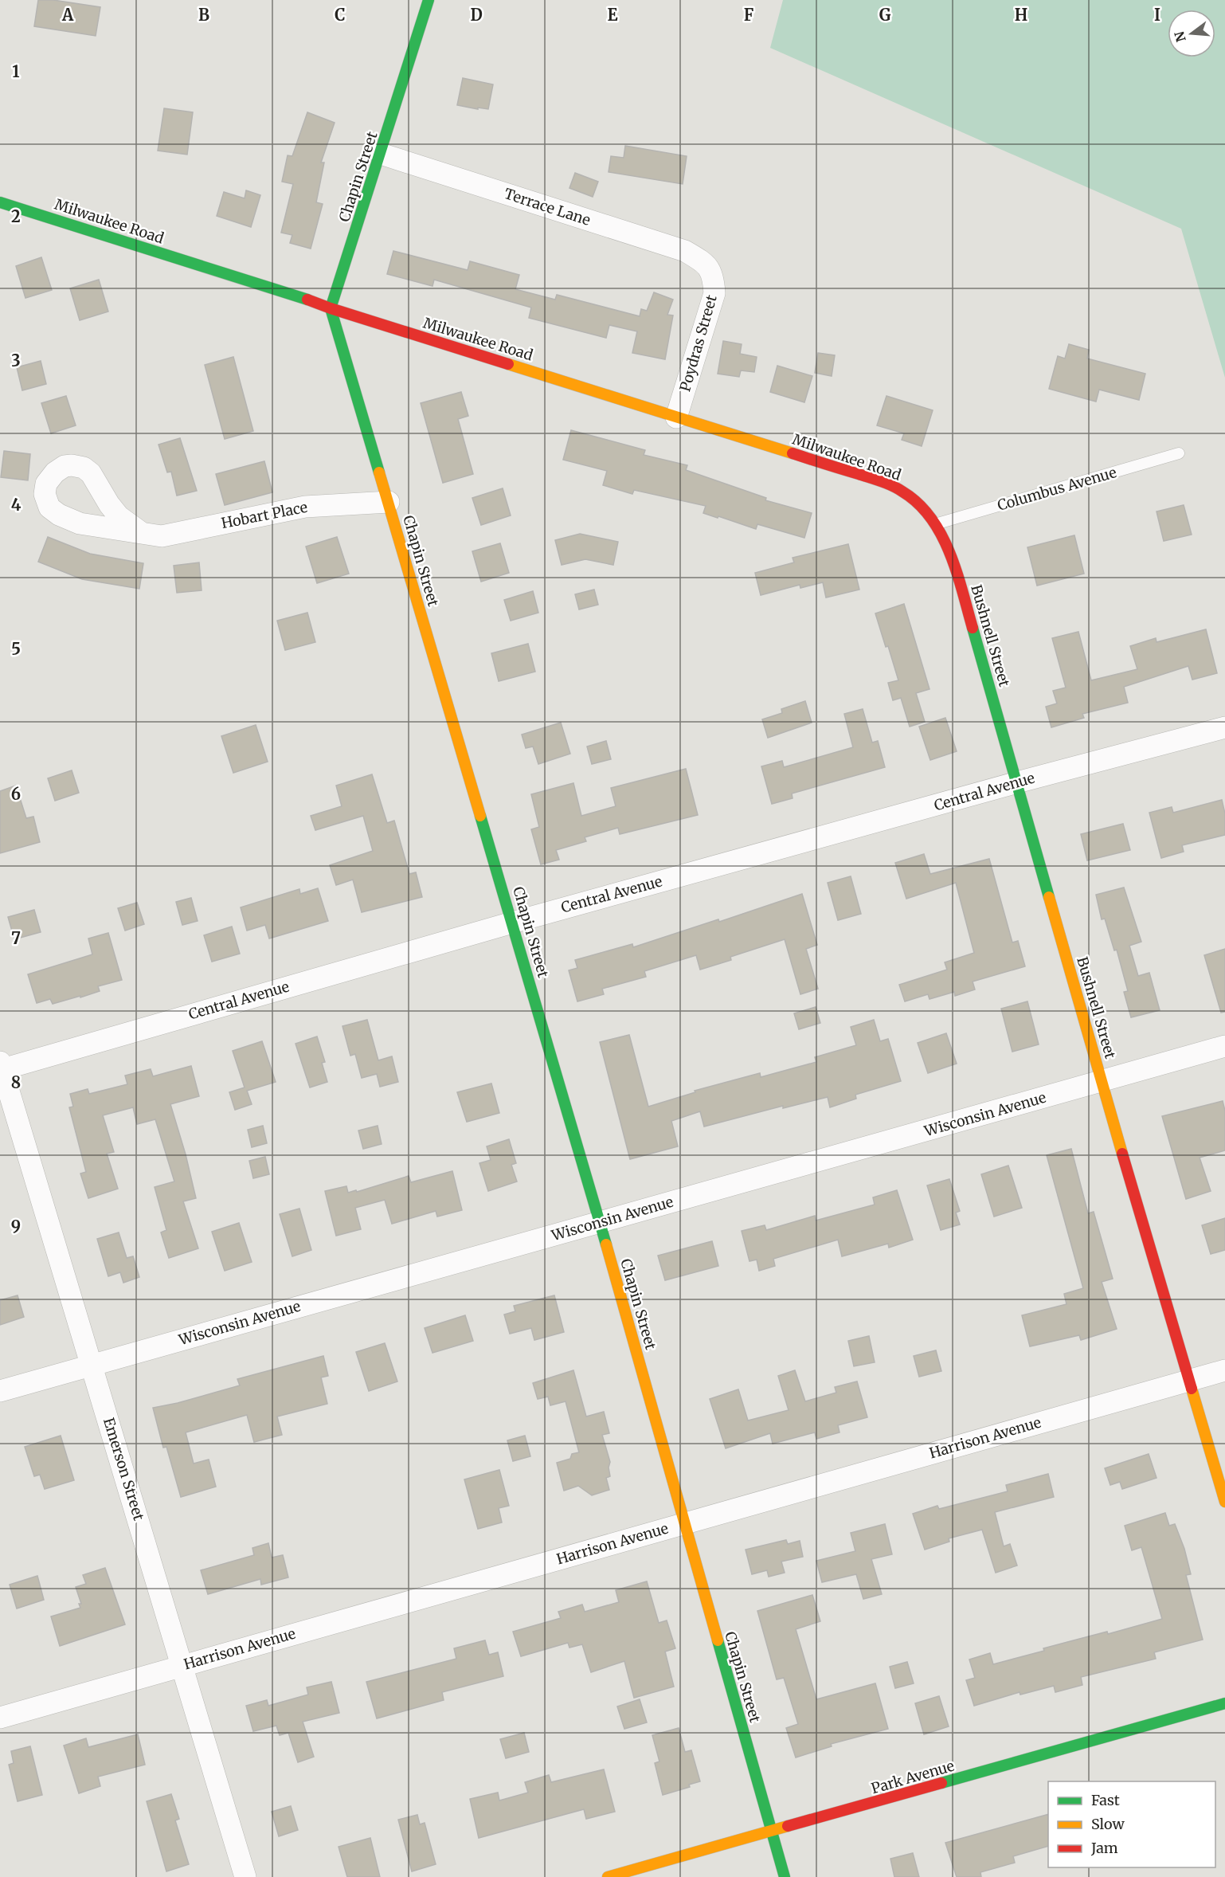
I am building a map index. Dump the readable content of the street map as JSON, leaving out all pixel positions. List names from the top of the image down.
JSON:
{
  "streets": {
    "street": [
      "Chapin Street",
      "Terrace Lane",
      "Milwaukee Road",
      "Poydras Street",
      "Hobart Place",
      "Bushnell Street",
      "Central Avenue",
      "Wisconsin Avenue",
      "Harrison Avenue",
      "Emerson Street",
      "Park Avenue"
    ],
    "lane": ["Columbus Avenue"]
  },
  "crossings": [
    ["Chapin Street", "Terrace Lane"],
    ["Chapin Street", "Milwaukee Road"],
    ["Chapin Street", "Hobart Place"],
    ["Chapin Street", "Central Avenue"],
    ["Chapin Street", "Wisconsin Avenue"],
    ["Chapin Street", "Harrison Avenue"],
    ["Chapin Street", "Park Avenue"],
    ["Terrace Lane", "Poydras Street"],
    ["Milwaukee Road", "Poydras Street"],
    ["Milwaukee Road", "Columbus Avenue"],
    ["Milwaukee Road", "Bushnell Street"],
    ["Columbus Avenue", "Bushnell Street"],
    ["Bushnell Street", "Central Avenue"],
    ["Bushnell Street", "Wisconsin Avenue"],
    ["Bushnell Street", "Harrison Avenue"],
    ["Central Avenue", "Emerson Street"],
    ["Wisconsin Avenue", "Emerson Street"],
    ["Harrison Avenue", "Emerson Street"]
  ],
  "legend": ["Fast", "Slow", "Jam"],
  "north": "left",
  "grid": {
    "columns": [
      "A",
      "B",
      "C",
      "D",
      "E",
      "F",
      "G",
      "H",
      "I"
    ],
    "rows": [
      "1",
      "2",
      "3",
      "4",
      "5",
      "6",
      "7",
      "8",
      "9"
    ]
  }
}
